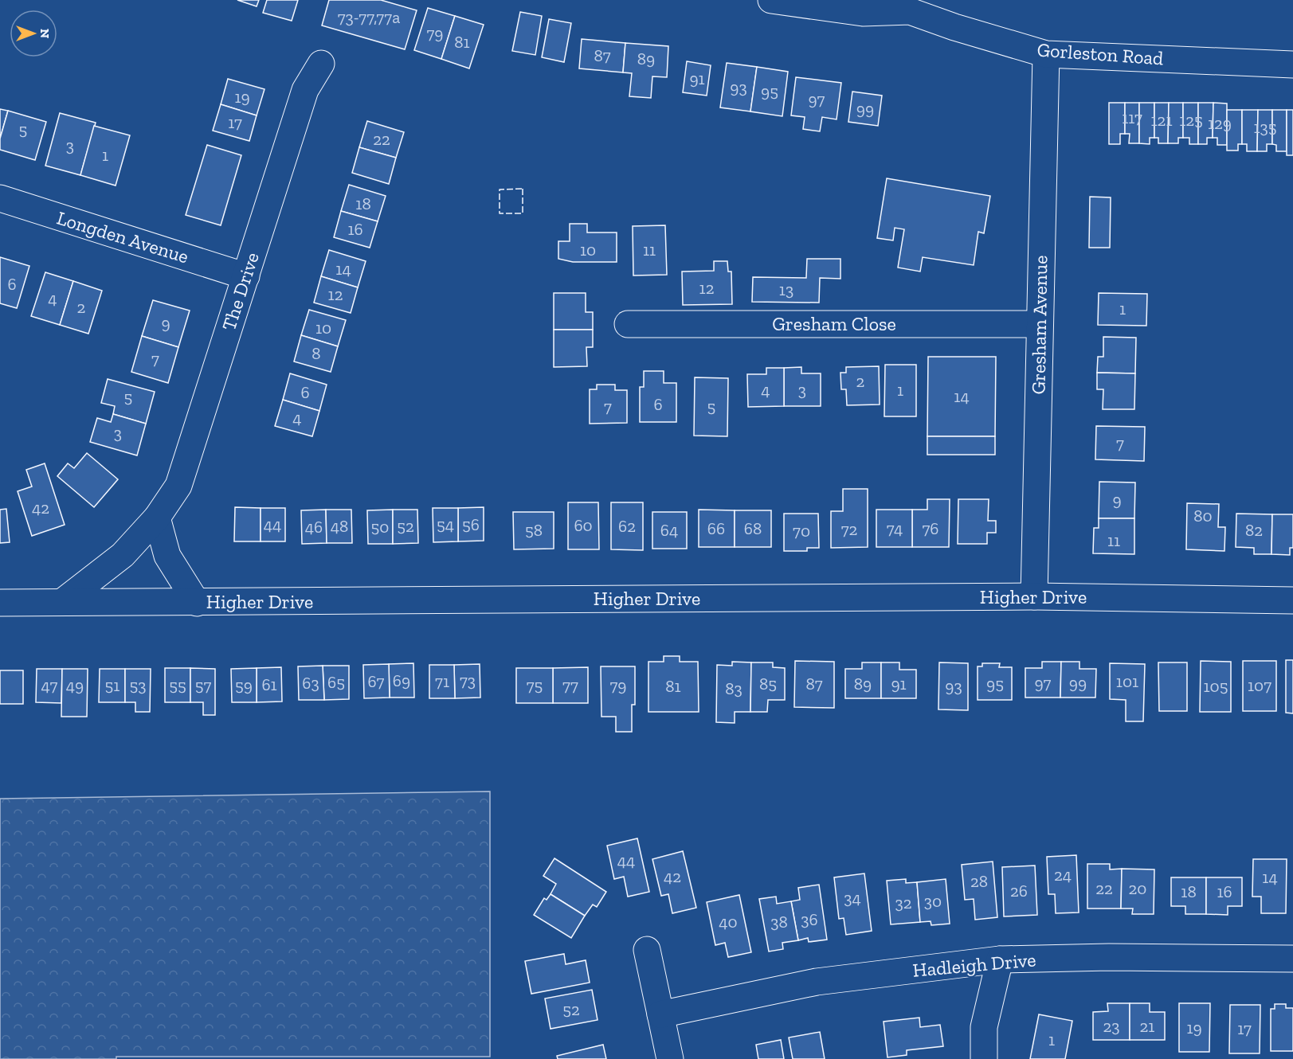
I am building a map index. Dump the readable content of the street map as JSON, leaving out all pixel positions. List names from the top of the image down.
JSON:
{
  "streets": {
    "street": [
      "Gorleston Road",
      "Longden Avenue",
      "The Drive",
      "Gresham Close",
      "Gresham Avenue",
      "Higher Drive",
      "Hadleigh Drive"
    ]
  },
  "crossings": [
    ["Gorleston Road", "Gresham Avenue"],
    ["Longden Avenue", "The Drive"],
    ["The Drive", "Higher Drive"],
    ["Gresham Close", "Gresham Avenue"],
    ["Gresham Avenue", "Higher Drive"]
  ],
  "house_numbers": [
    "73-77,77a",
    "79",
    "81",
    "87",
    "89",
    "91",
    "93",
    "95",
    "19",
    "97",
    "99",
    "117",
    "121",
    "125",
    "17",
    "129",
    "135",
    "5",
    "22",
    "3",
    "1",
    "18",
    "16",
    "10",
    "11",
    "14",
    "6",
    "12",
    "13",
    "12",
    "4",
    "2",
    "1",
    "9",
    "10",
    "8",
    "7",
    "2",
    "4",
    "3",
    "1",
    "6",
    "14",
    "5",
    "6",
    "7",
    "5",
    "4",
    "3",
    "7",
    "9",
    "42",
    "80",
    "44",
    "54",
    "56",
    "60",
    "48",
    "52",
    "62",
    "46",
    "50",
    "66",
    "68",
    "74",
    "76",
    "72",
    "58",
    "64",
    "82",
    "70",
    "11",
    "69",
    "73",
    "67",
    "71",
    "101",
    "65",
    "63",
    "97",
    "99",
    "85",
    "87",
    "89",
    "91",
    "95",
    "61",
    "47",
    "49",
    "51",
    "53",
    "55",
    "57",
    "59",
    "75",
    "77",
    "79",
    "107",
    "81",
    "93",
    "105",
    "83",
    "44",
    "24",
    "42",
    "14",
    "28",
    "22",
    "20",
    "26",
    "18",
    "16",
    "34",
    "30",
    "32",
    "36",
    "40",
    "38",
    "52",
    "23",
    "21",
    "19",
    "17",
    "1"
  ],
  "north": "right"
}
